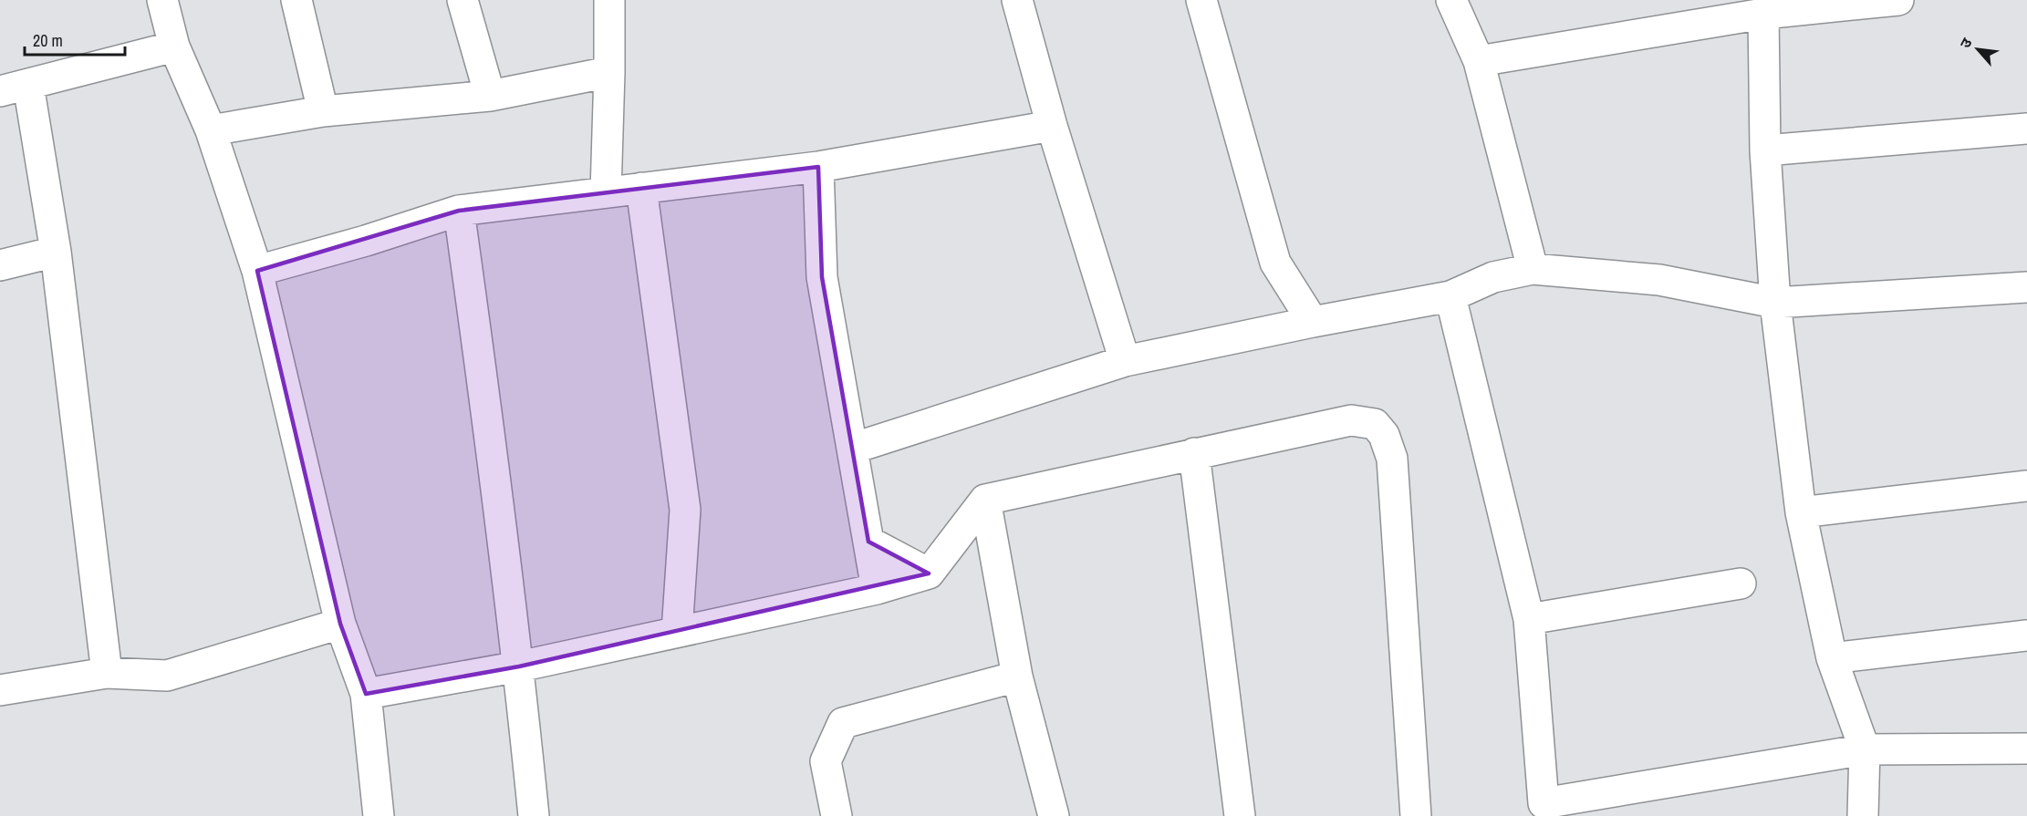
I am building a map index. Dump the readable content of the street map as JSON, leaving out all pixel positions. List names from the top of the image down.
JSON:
{
  "scale_bar": "20 m",
  "north": "top left"
}
